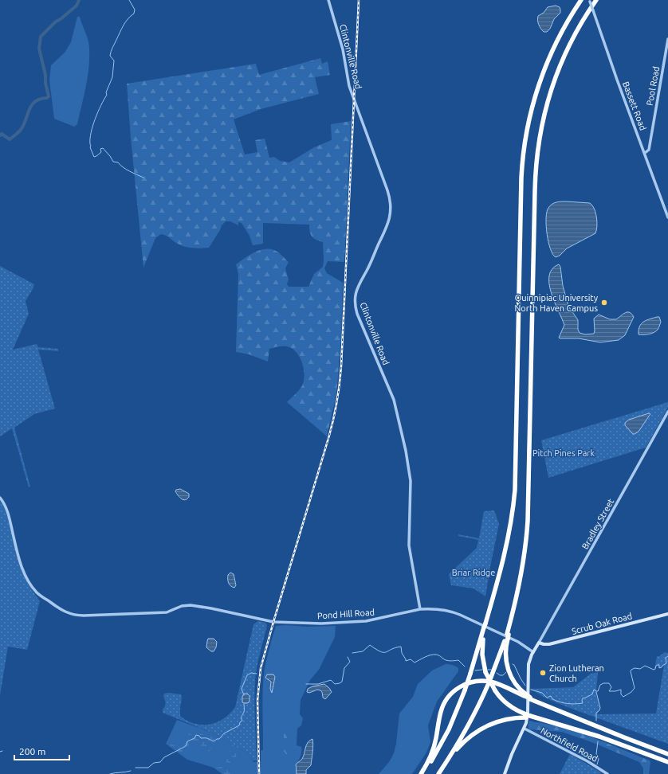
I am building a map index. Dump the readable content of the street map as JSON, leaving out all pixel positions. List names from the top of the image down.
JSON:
{
  "streets": {
    "main road": ["Scrub Oak Road"],
    "street": [
      "Clintonville Road",
      "Pool Road",
      "Bassett Road",
      "Bradley Street",
      "Pond Hill Road",
      "Northfield Road"
    ]
  },
  "crossings": [
    ["Clintonville Road", "Pond Hill Road"],
    ["Pool Road", "Bassett Road"],
    ["Bradley Street", "Scrub Oak Road"]
  ],
  "parks": ["Pitch Pines Park", "Briar Ridge"],
  "places": ["Quinnipiac University North Haven Campus", "Zion Lutheran Church"],
  "scale_bar": "200 m"
}
